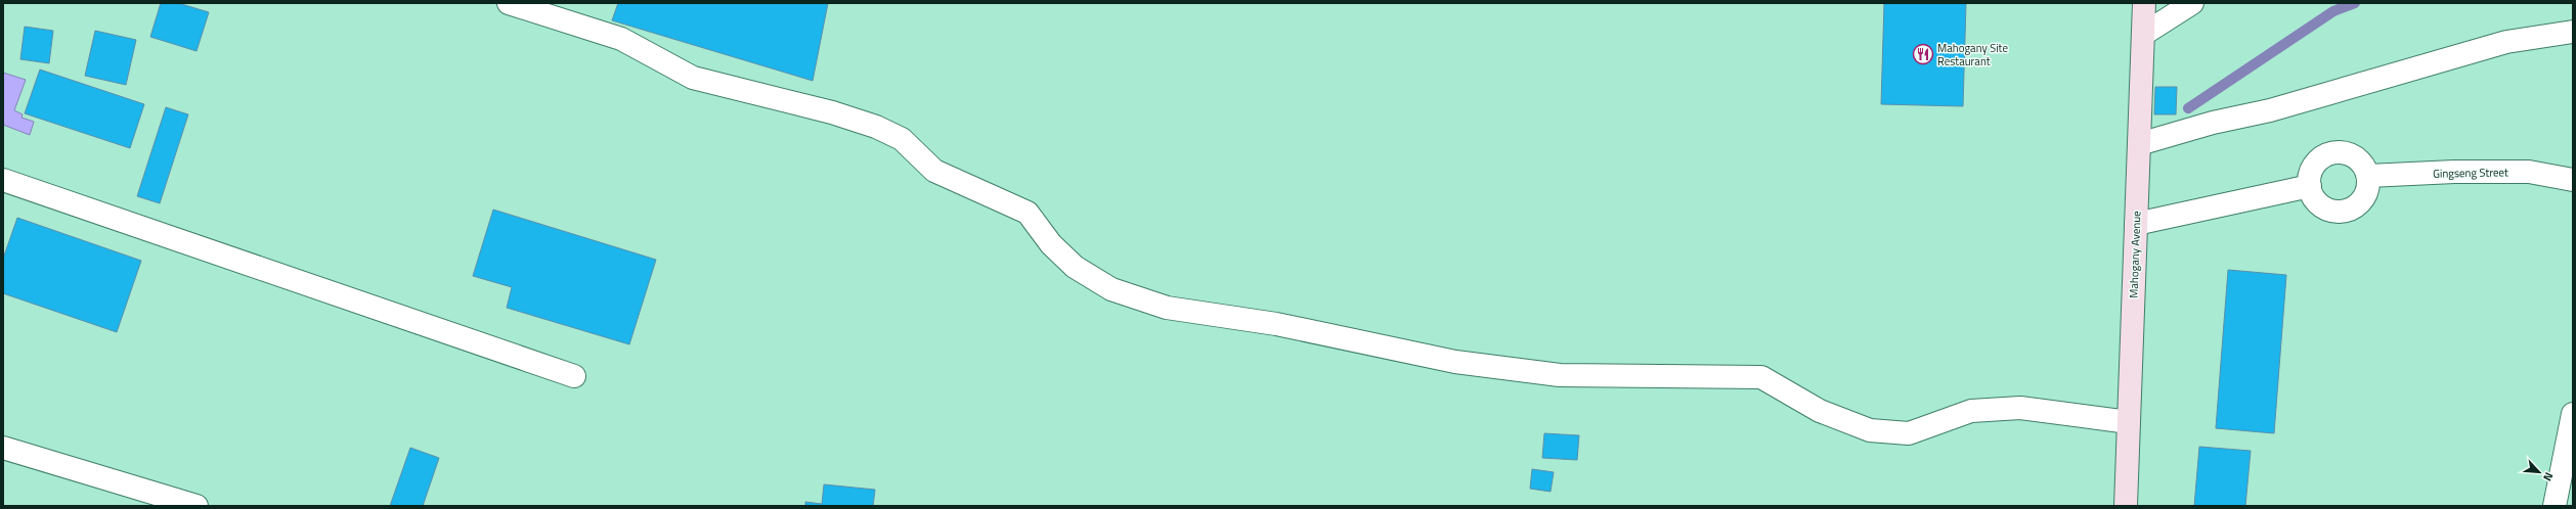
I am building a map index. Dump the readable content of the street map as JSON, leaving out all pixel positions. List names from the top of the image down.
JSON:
{
  "streets": {
    "main road": ["Mahogany Avenue"],
    "street": ["Gingseng Street"]
  },
  "places": {
    "restaurant": ["Mahogany Site Restaurant"]
  },
  "north": "bottom right"
}
